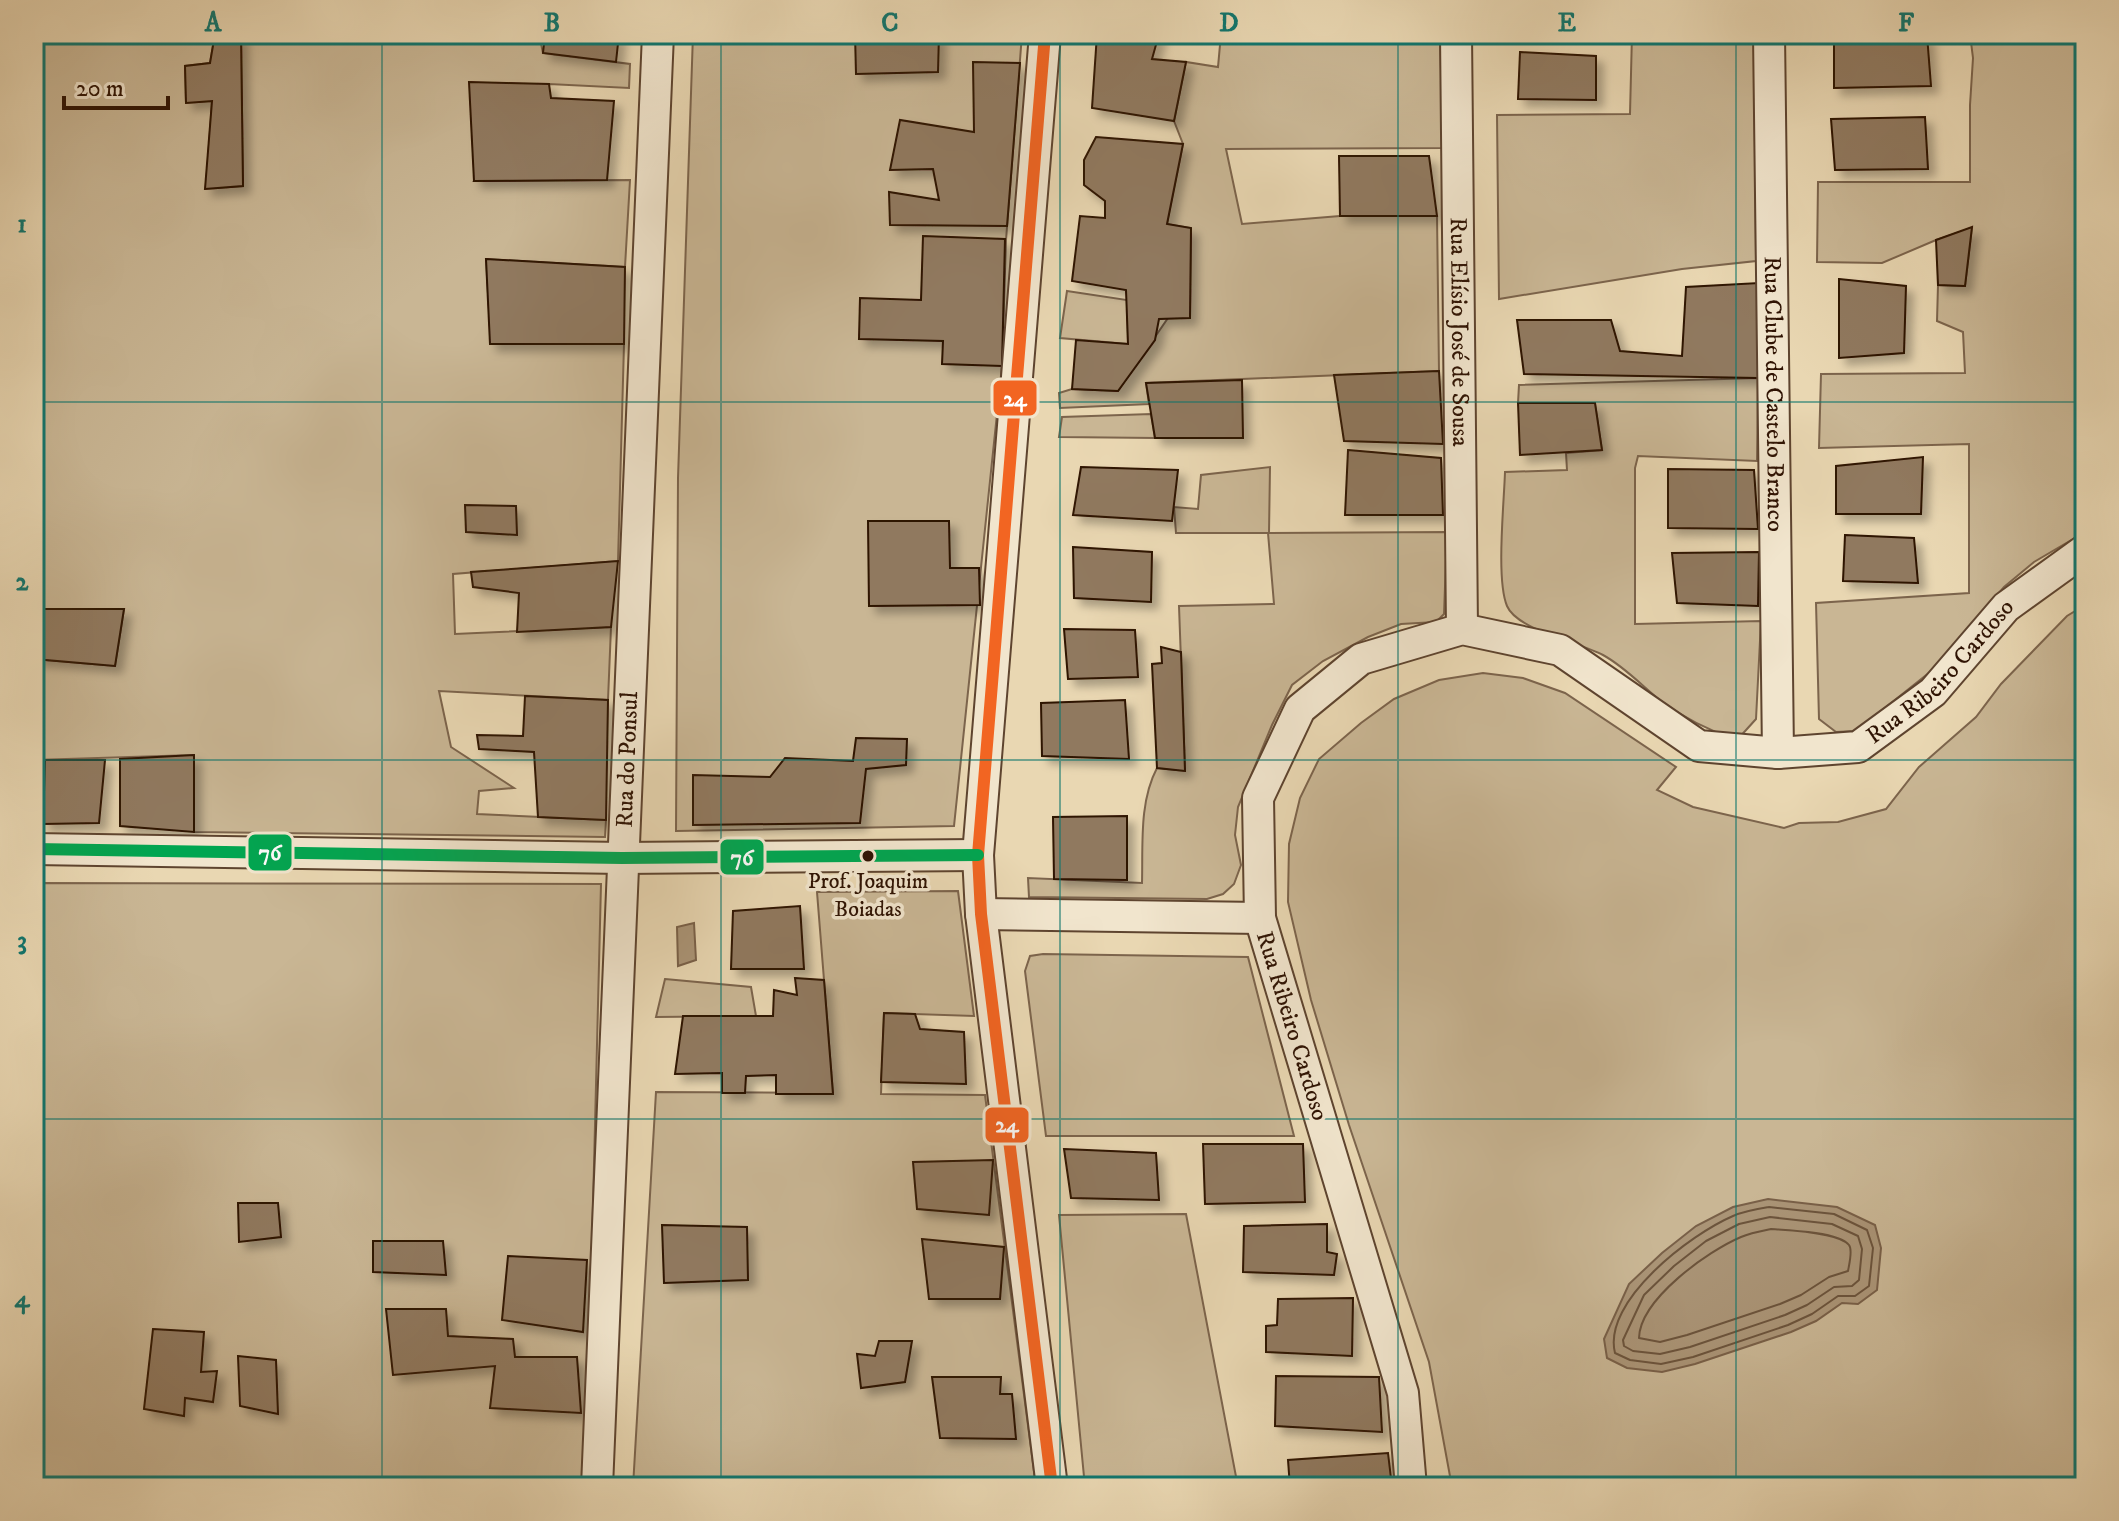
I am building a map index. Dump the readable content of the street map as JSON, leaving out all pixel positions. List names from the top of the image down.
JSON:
{
  "streets": {
    "street": [
      "Rua Elísio José de Sousa",
      "Rua Clube de Castelo Branco",
      "Rua Ribeiro Cardoso",
      "Rua do Ponsul"
    ]
  },
  "crossings": [
    ["Rua Elísio José de Sousa", "Rua Ribeiro Cardoso"],
    ["Rua Clube de Castelo Branco", "Rua Ribeiro Cardoso"]
  ],
  "places": ["Prof. Joaquim Boiadas"],
  "lines": ["transit line 24", "transit line 76"],
  "scale_bar": "20 m",
  "grid": {
    "columns": [
      "A",
      "B",
      "C",
      "D",
      "E",
      "F"
    ],
    "rows": [
      "1",
      "2",
      "3",
      "4"
    ]
  }
}
